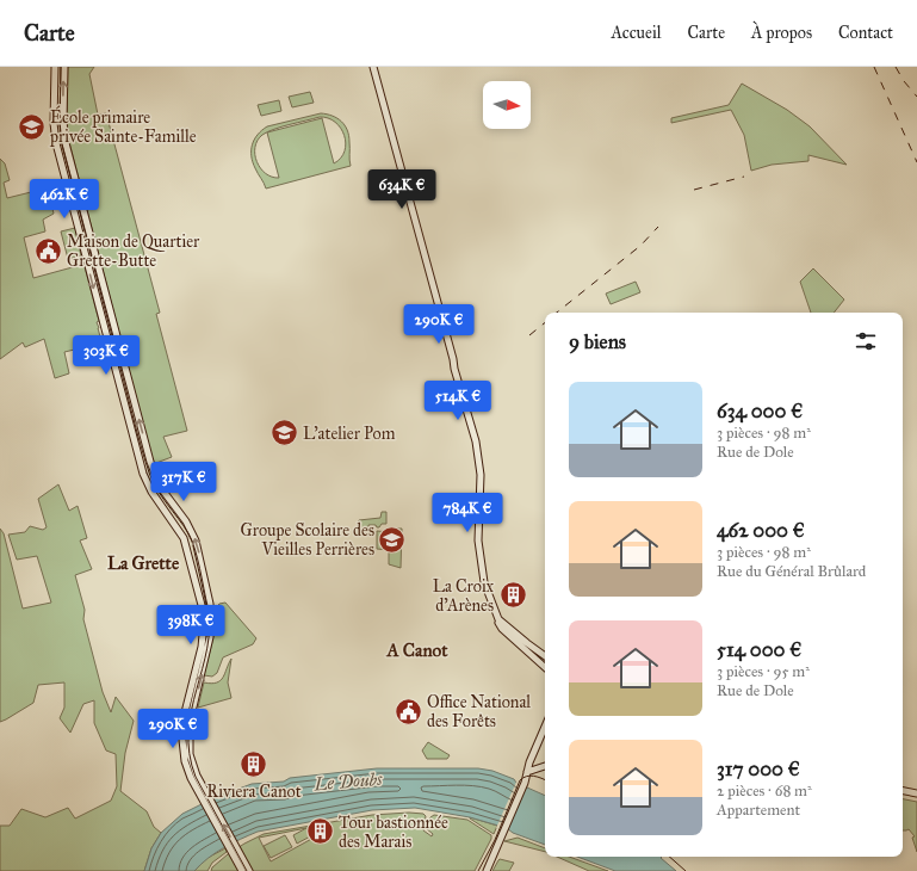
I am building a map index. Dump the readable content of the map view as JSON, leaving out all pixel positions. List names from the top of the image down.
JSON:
{
  "districts": ["La Grette", "A Canot"],
  "water": ["Le Doubs"],
  "places": {
    "school or university": ["École primaire privée Sainte-Famille", "L'atelier Pom", "Groupe Scolaire des Vieilles Perrières"],
    "public building": ["Maison de Quartier Grette-Butte", "Office National des Forêts"],
    "building": ["La Croix d'Arènes", "Riviera Canot", "Tour bastionnée des Marais"]
  },
  "north": "right",
  "page": {
    "header": "Carte",
    "nav": [
      "Accueil",
      "Carte",
      "À propos",
      "Contact"
    ],
    "price": [
      "634K €",
      "462K €",
      "290K €",
      "303K €",
      "514K €",
      "317K €",
      "784K €",
      "398K €",
      "290K €"
    ],
    "heading": "9 biens",
    "list": [
      {
        "name": "634 000 €",
        "note": "3 pièces · 98 m² · Rue de Dole"
      },
      {
        "name": "462 000 €",
        "note": "3 pièces · 98 m² · Rue du Général Brûlard"
      },
      {
        "name": "514 000 €",
        "note": "3 pièces · 95 m² · Rue de Dole"
      },
      {
        "name": "317 000 €",
        "note": "2 pièces · 68 m² · Appartement"
      }
    ]
  }
}
